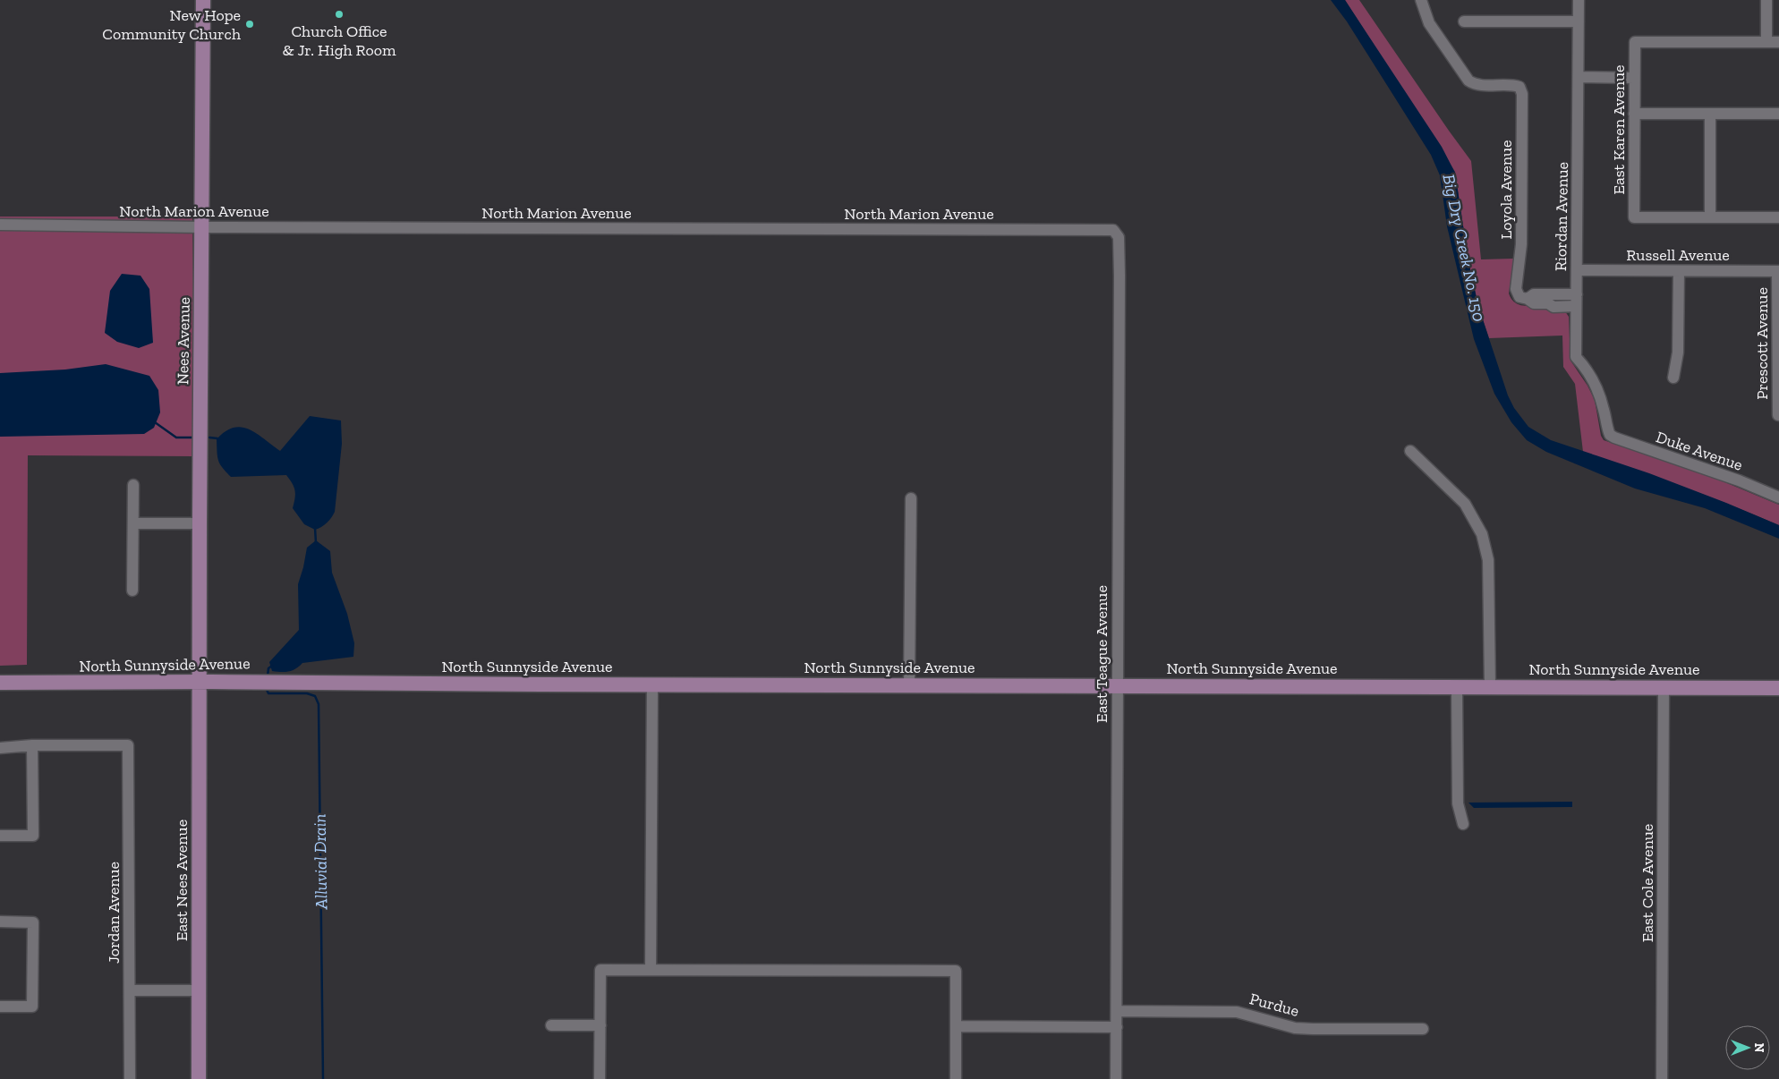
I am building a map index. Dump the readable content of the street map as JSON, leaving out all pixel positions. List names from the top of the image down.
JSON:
{
  "streets": {
    "main road": ["Nees Avenue", "North Sunnyside Avenue", "East Nees Avenue"],
    "street": [
      "East Karen Avenue",
      "Loyola Avenue",
      "North Marion Avenue",
      "Riordan Avenue",
      "Russell Avenue",
      "Prescott Avenue",
      "Duke Avenue",
      "East Teague Avenue",
      "East Cole Avenue",
      "Jordan Avenue",
      "Purdue"
    ]
  },
  "crossings": [
    ["North Marion Avenue", "Nees Avenue"],
    ["North Marion Avenue", "East Teague Avenue"],
    ["Riordan Avenue", "Russell Avenue"],
    ["Riordan Avenue", "Duke Avenue"],
    ["Russell Avenue", "Prescott Avenue"],
    ["Nees Avenue", "North Sunnyside Avenue"],
    ["Nees Avenue", "East Nees Avenue"],
    ["East Teague Avenue", "North Sunnyside Avenue"],
    ["East Teague Avenue", "Purdue"],
    ["North Sunnyside Avenue", "East Nees Avenue"],
    ["North Sunnyside Avenue", "East Cole Avenue"]
  ],
  "water": ["Big Dry Creek No. 150", "Alluvial Drain"],
  "places": ["Church Office & Jr. High Room", "New Hope Community Church"],
  "north": "right"
}
